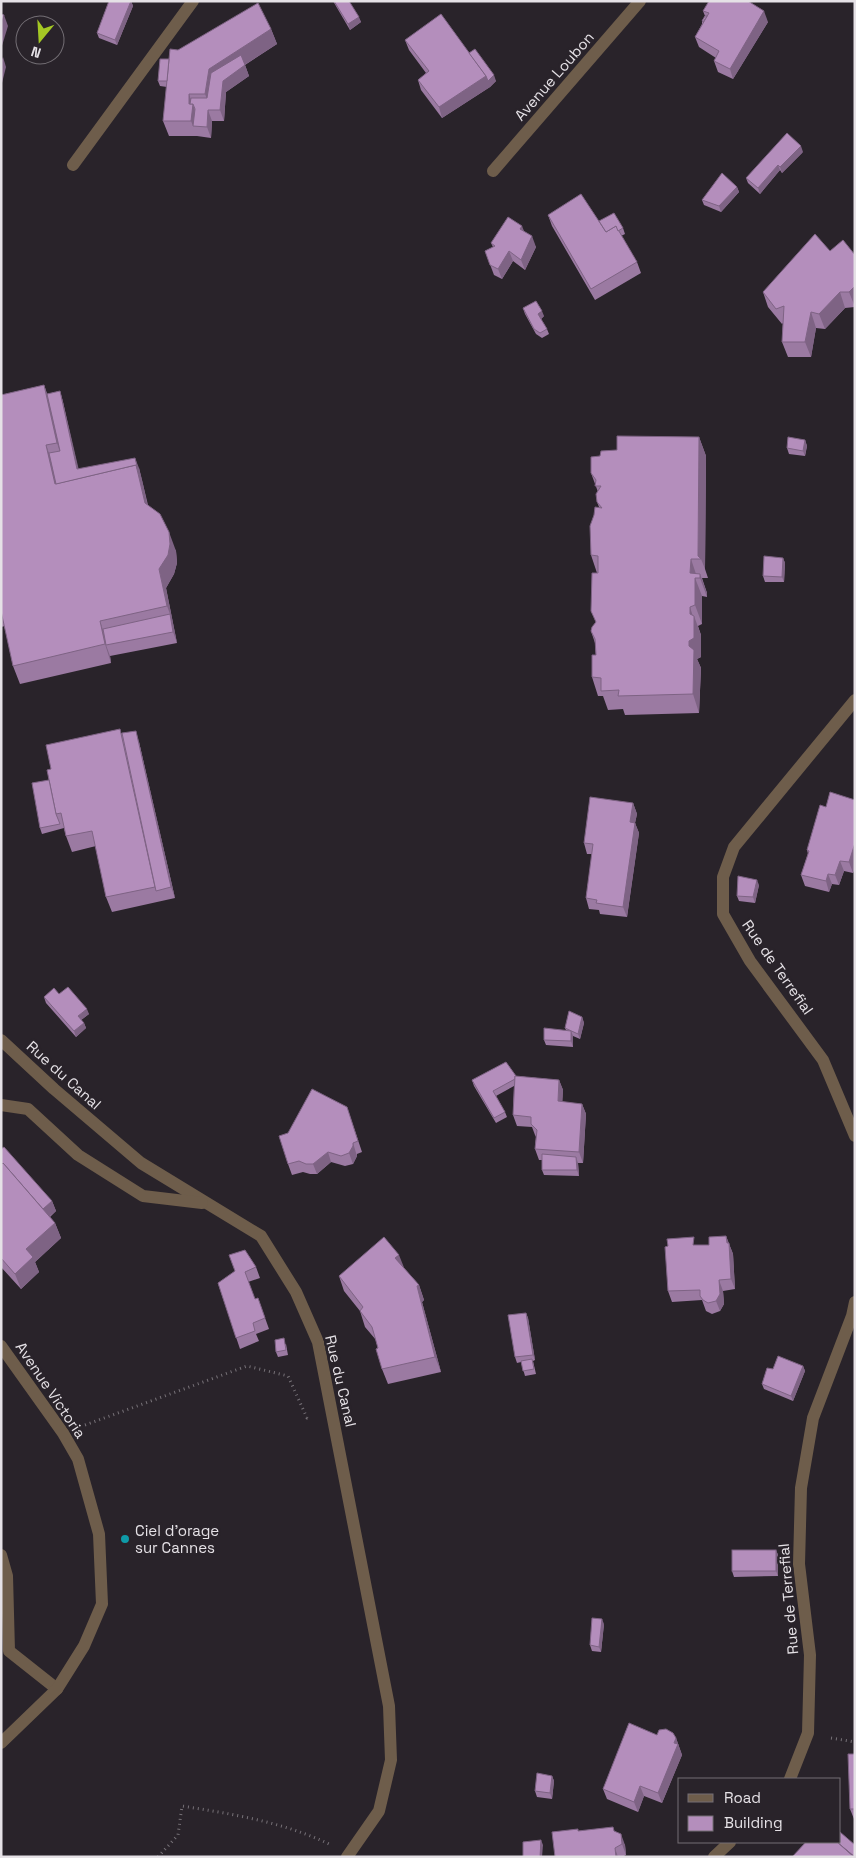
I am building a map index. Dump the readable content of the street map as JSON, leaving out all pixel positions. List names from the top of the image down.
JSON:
{
  "streets": {
    "street": [
      "Avenue Loubon",
      "Rue de Terrefial",
      "Rue du Canal",
      "Avenue Victoria"
    ]
  },
  "places": ["Ciel d'orage sur Cannes"],
  "legend": ["Road", "Building"],
  "north": "bottom"
}
